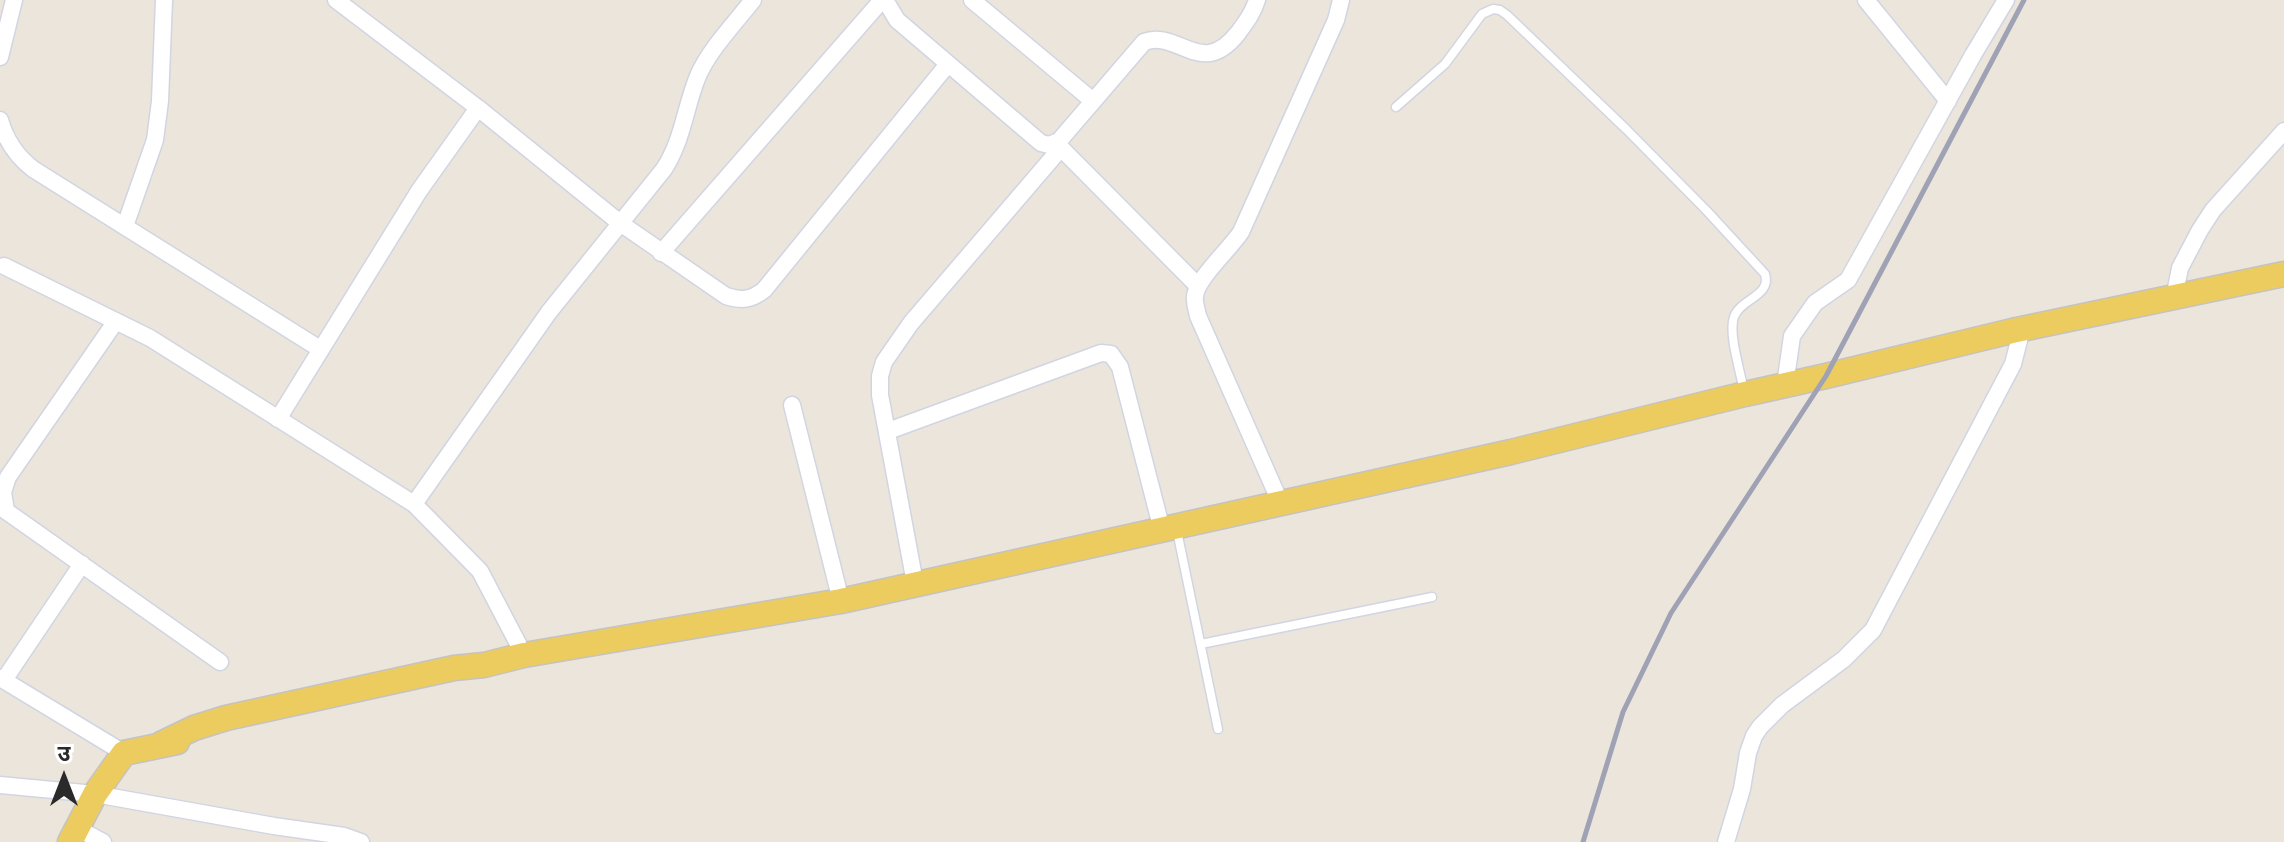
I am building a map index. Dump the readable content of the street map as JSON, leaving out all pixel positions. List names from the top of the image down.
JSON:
{
  "north": "top"
}
